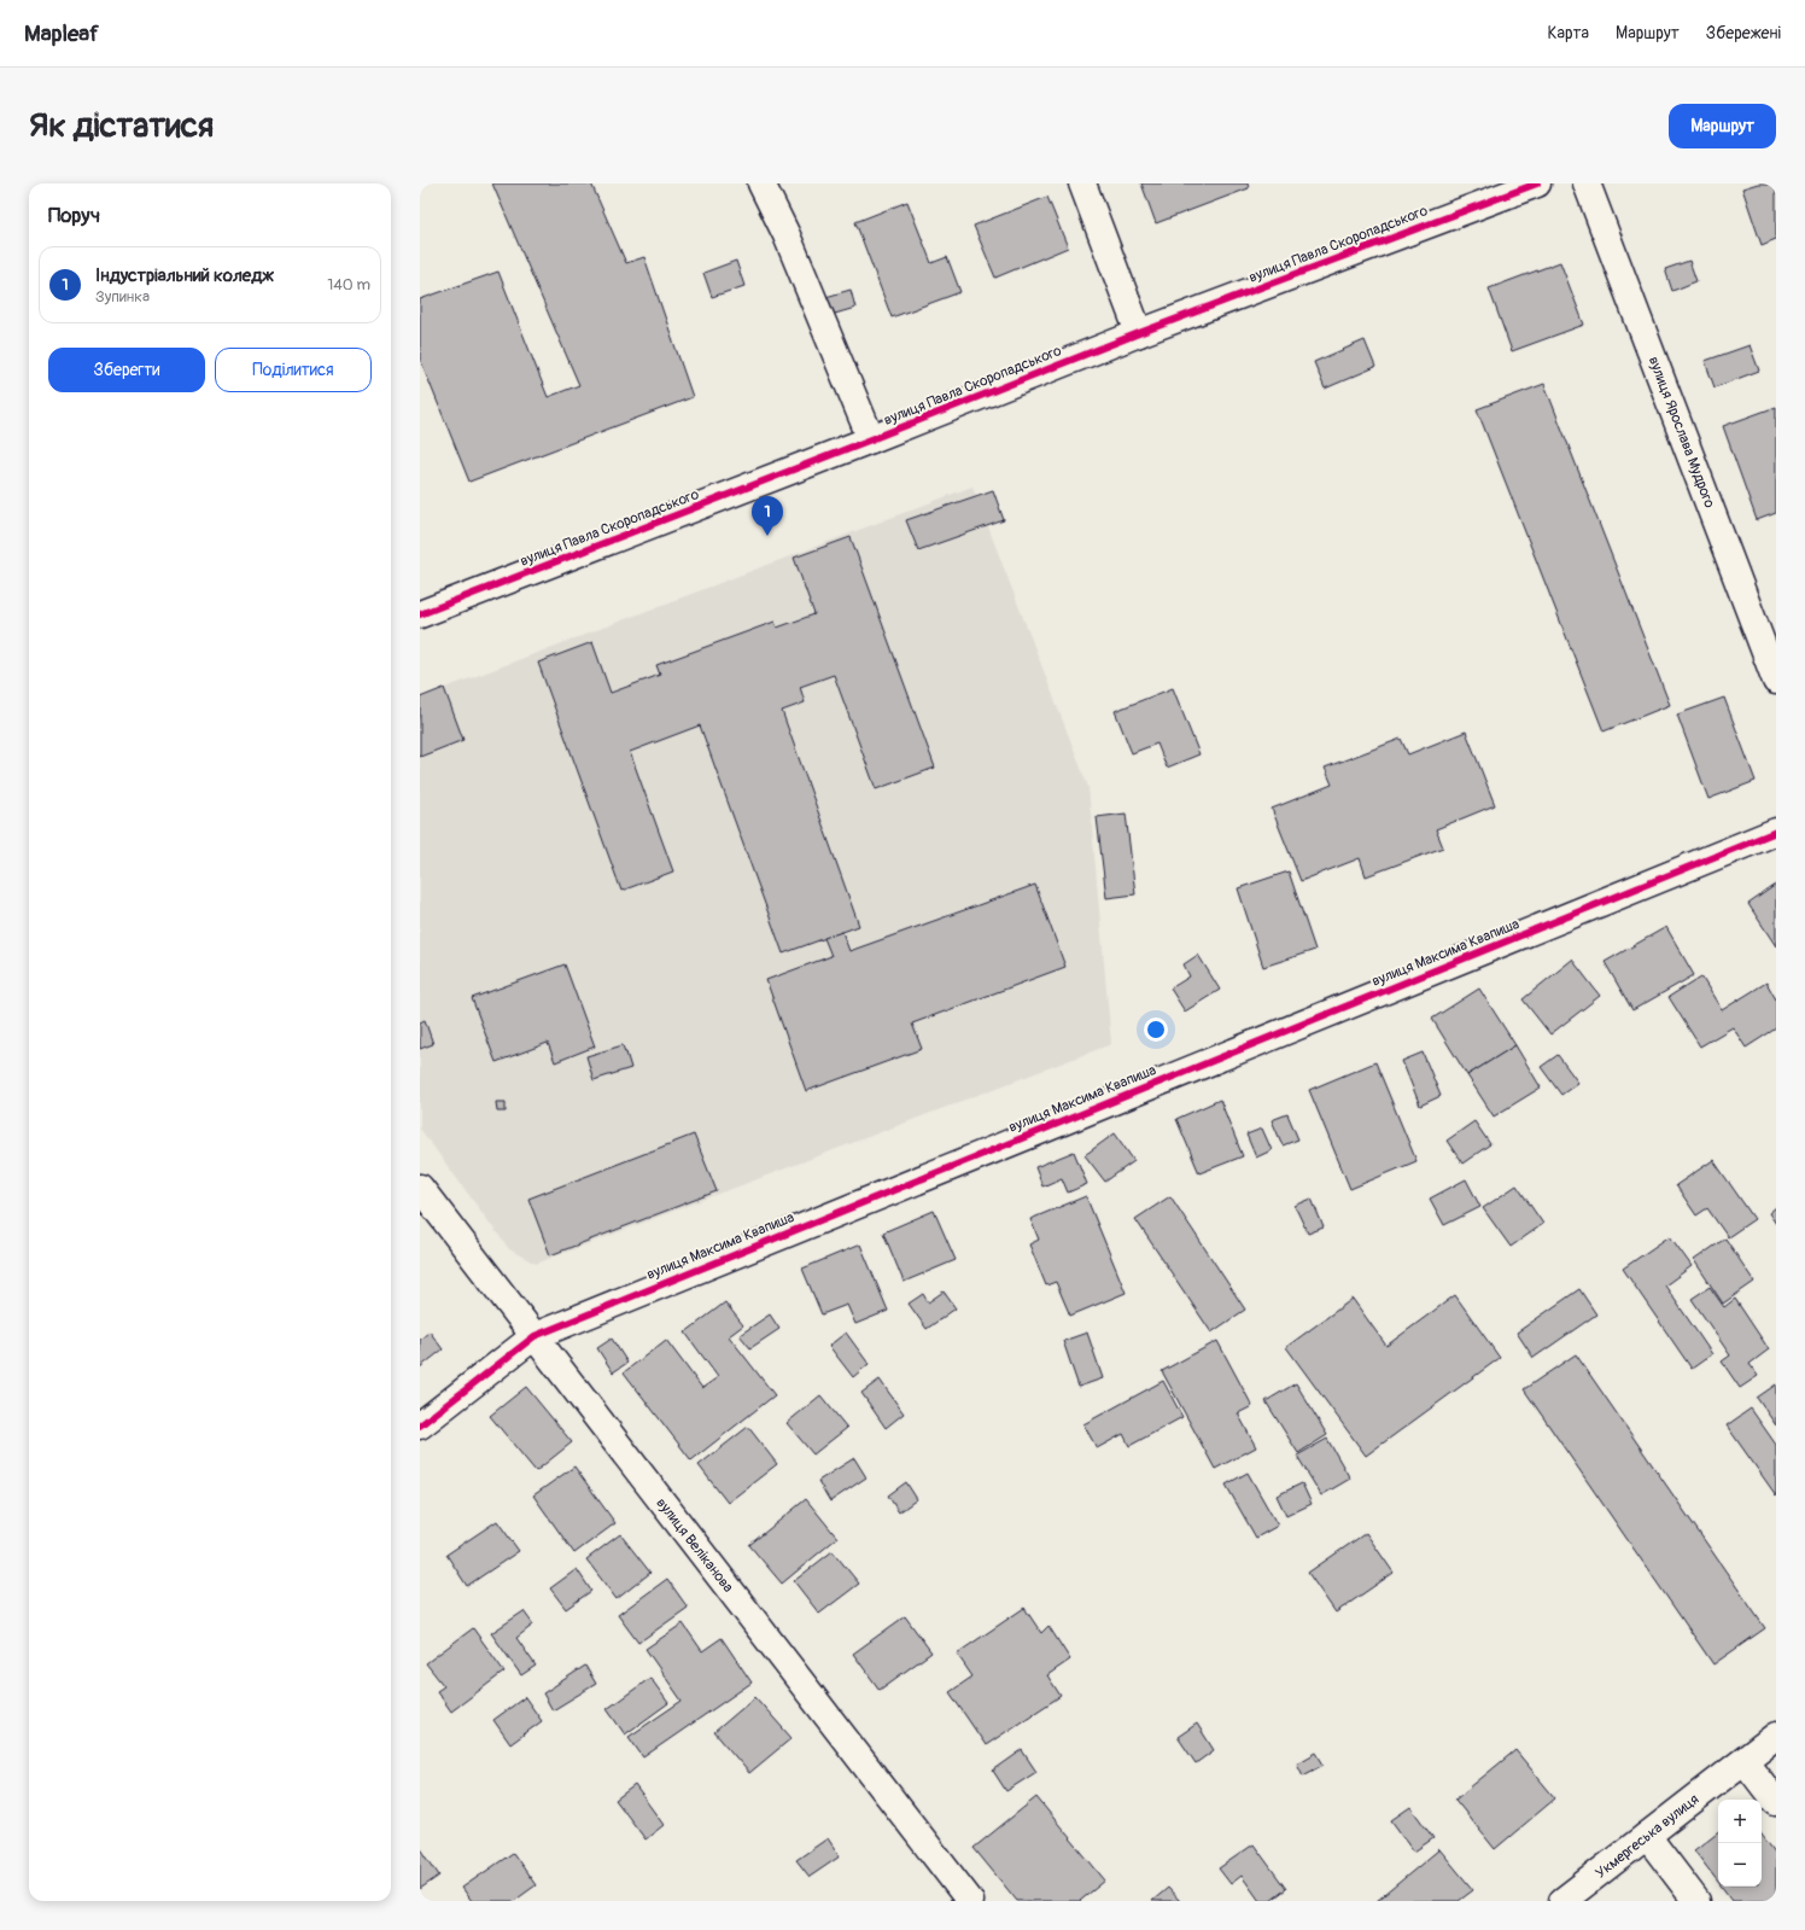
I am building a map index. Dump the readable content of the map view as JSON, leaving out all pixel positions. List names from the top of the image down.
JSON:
{
  "streets": {
    "street": [
      "вулиця Павла Скоропадського",
      "вулиця Ярослава Мудрого",
      "вулиця Максима Квапиша",
      "вулиця Веліканова",
      "Укмергеська вулиця"
    ]
  },
  "crossings": [
    ["вулиця Максима Квапиша", "вулиця Веліканова"]
  ],
  "page": {
    "header": "Mapleaf",
    "nav": ["Карта", "Маршрут", "Збережені"],
    "buttons": [
      "Маршрут",
      ["Зберегти", "Поділитися"]
    ],
    "title": "Як дістатися",
    "heading": "Поруч",
    "list": [
      {
        "mark": "1",
        "name": "Індустріальний коледж",
        "note": "Зупинка",
        "value": "140 m"
      }
    ],
    "pins": "1",
    "map_buttons": ["+", "−"]
  }
}
